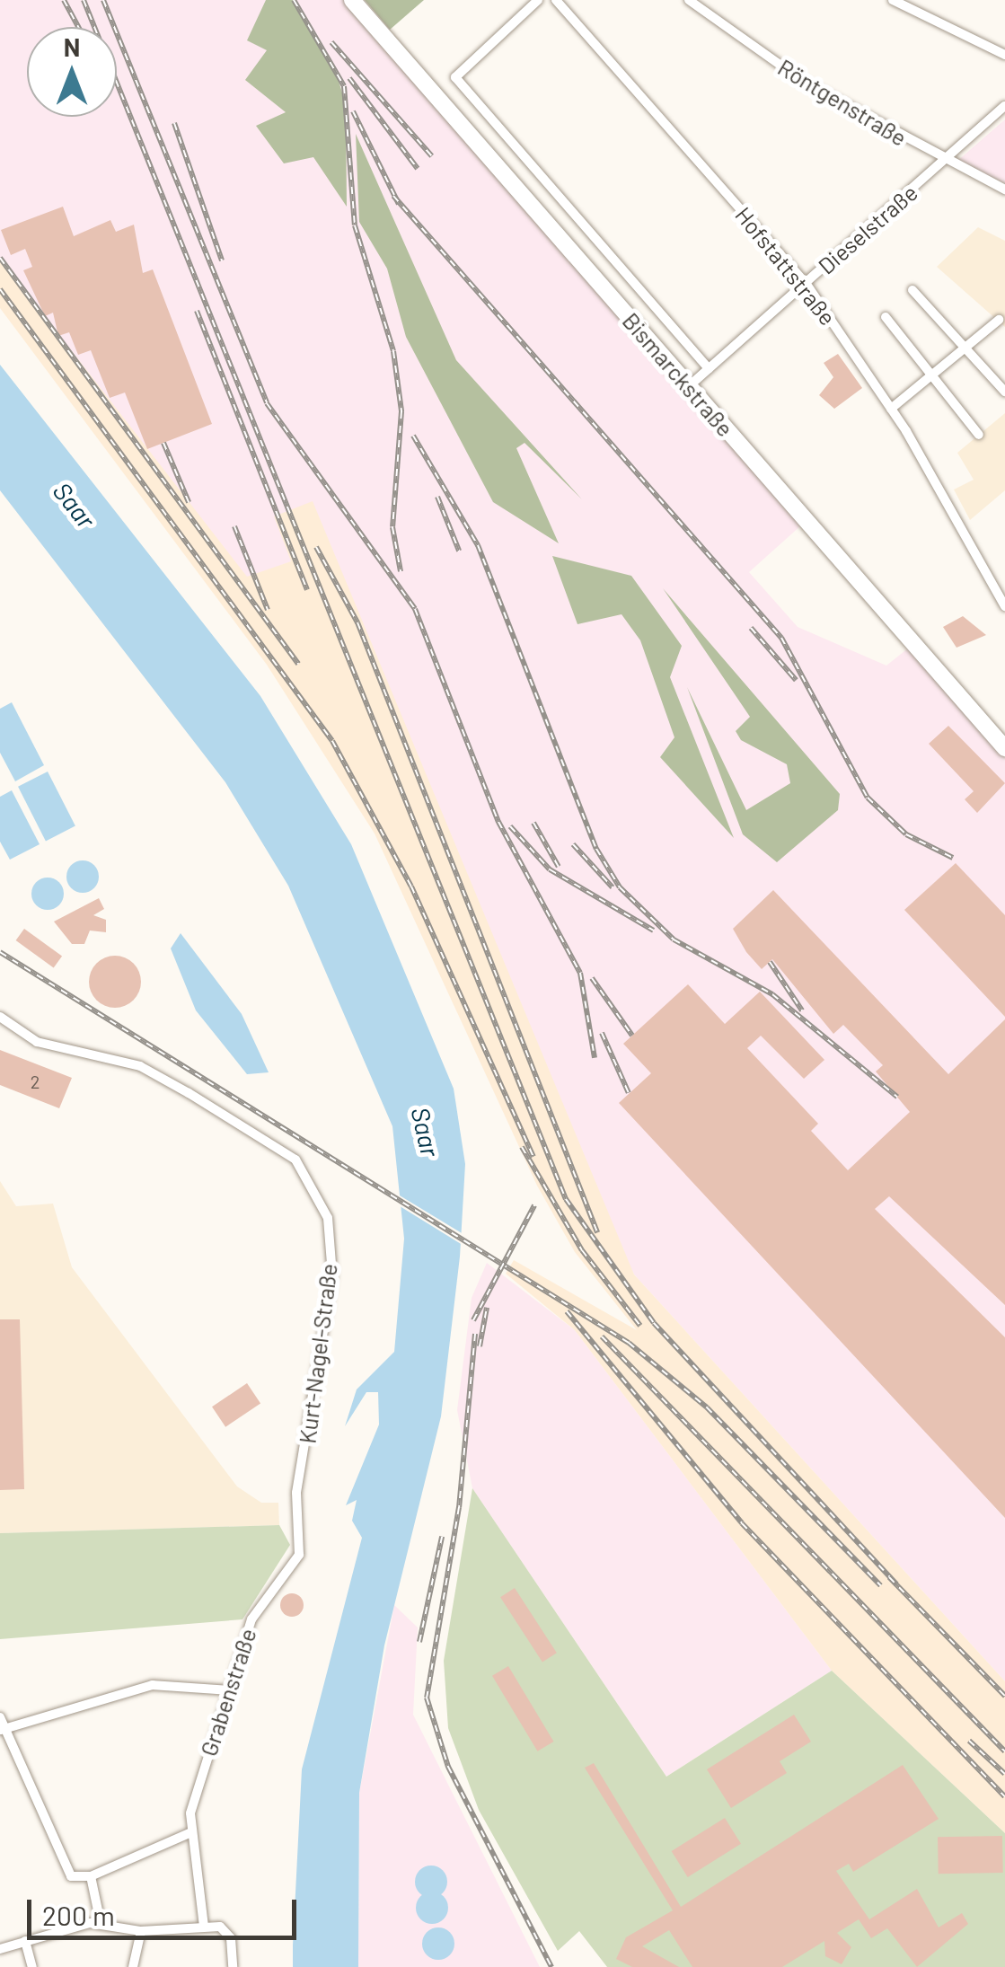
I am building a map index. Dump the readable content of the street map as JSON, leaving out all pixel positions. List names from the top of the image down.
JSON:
{
  "streets": {
    "main road": ["Bismarckstraße"],
    "street": [
      "Röntgenstraße",
      "Dieselstraße",
      "Hofstattstraße",
      "Kurt-Nagel-Straße",
      "Grabenstraße"
    ]
  },
  "crossings": [
    ["Röntgenstraße", "Dieselstraße"],
    ["Dieselstraße", "Hofstattstraße"],
    ["Dieselstraße", "Bismarckstraße"],
    ["Kurt-Nagel-Straße", "Grabenstraße"]
  ],
  "water": ["Saar"],
  "house_numbers": ["2"],
  "scale_bar": "200 m",
  "north": "top"
}
